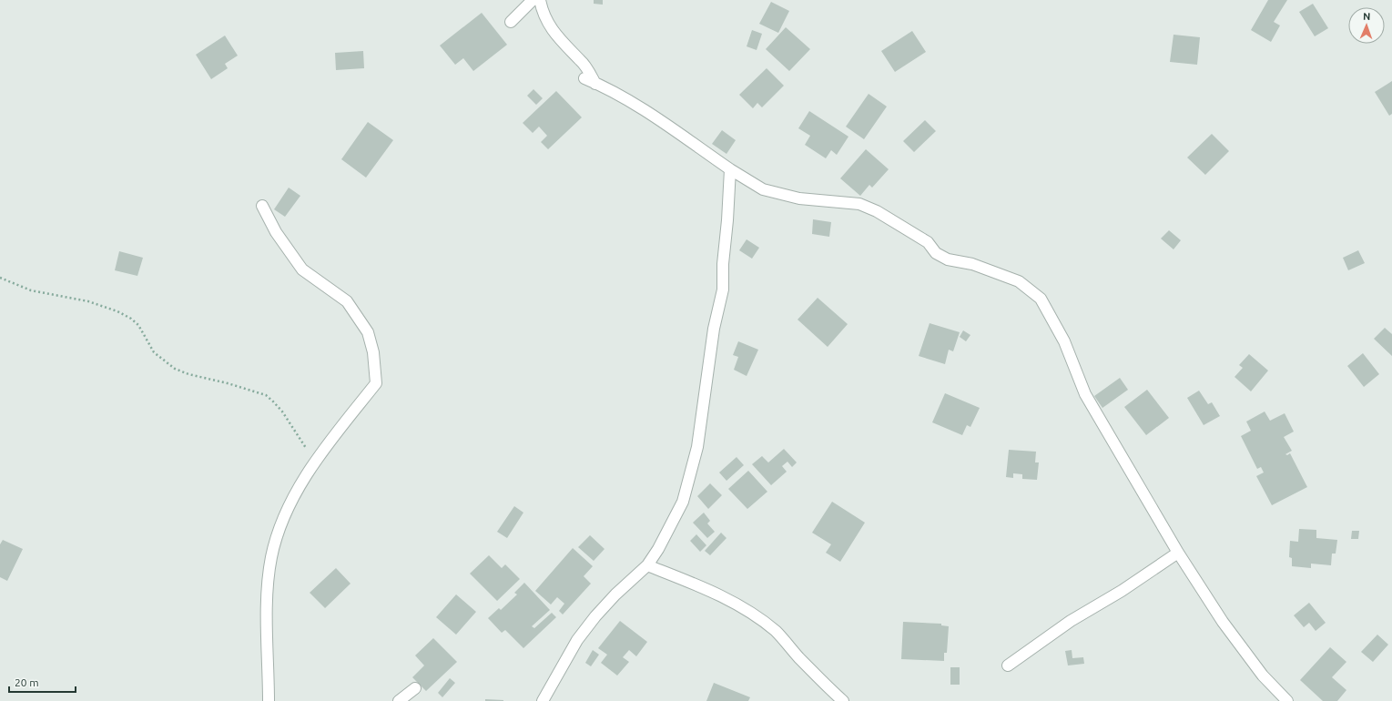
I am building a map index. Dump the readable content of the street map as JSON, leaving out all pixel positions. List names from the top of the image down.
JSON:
{
  "scale_bar": "20 m",
  "north": "top"
}
